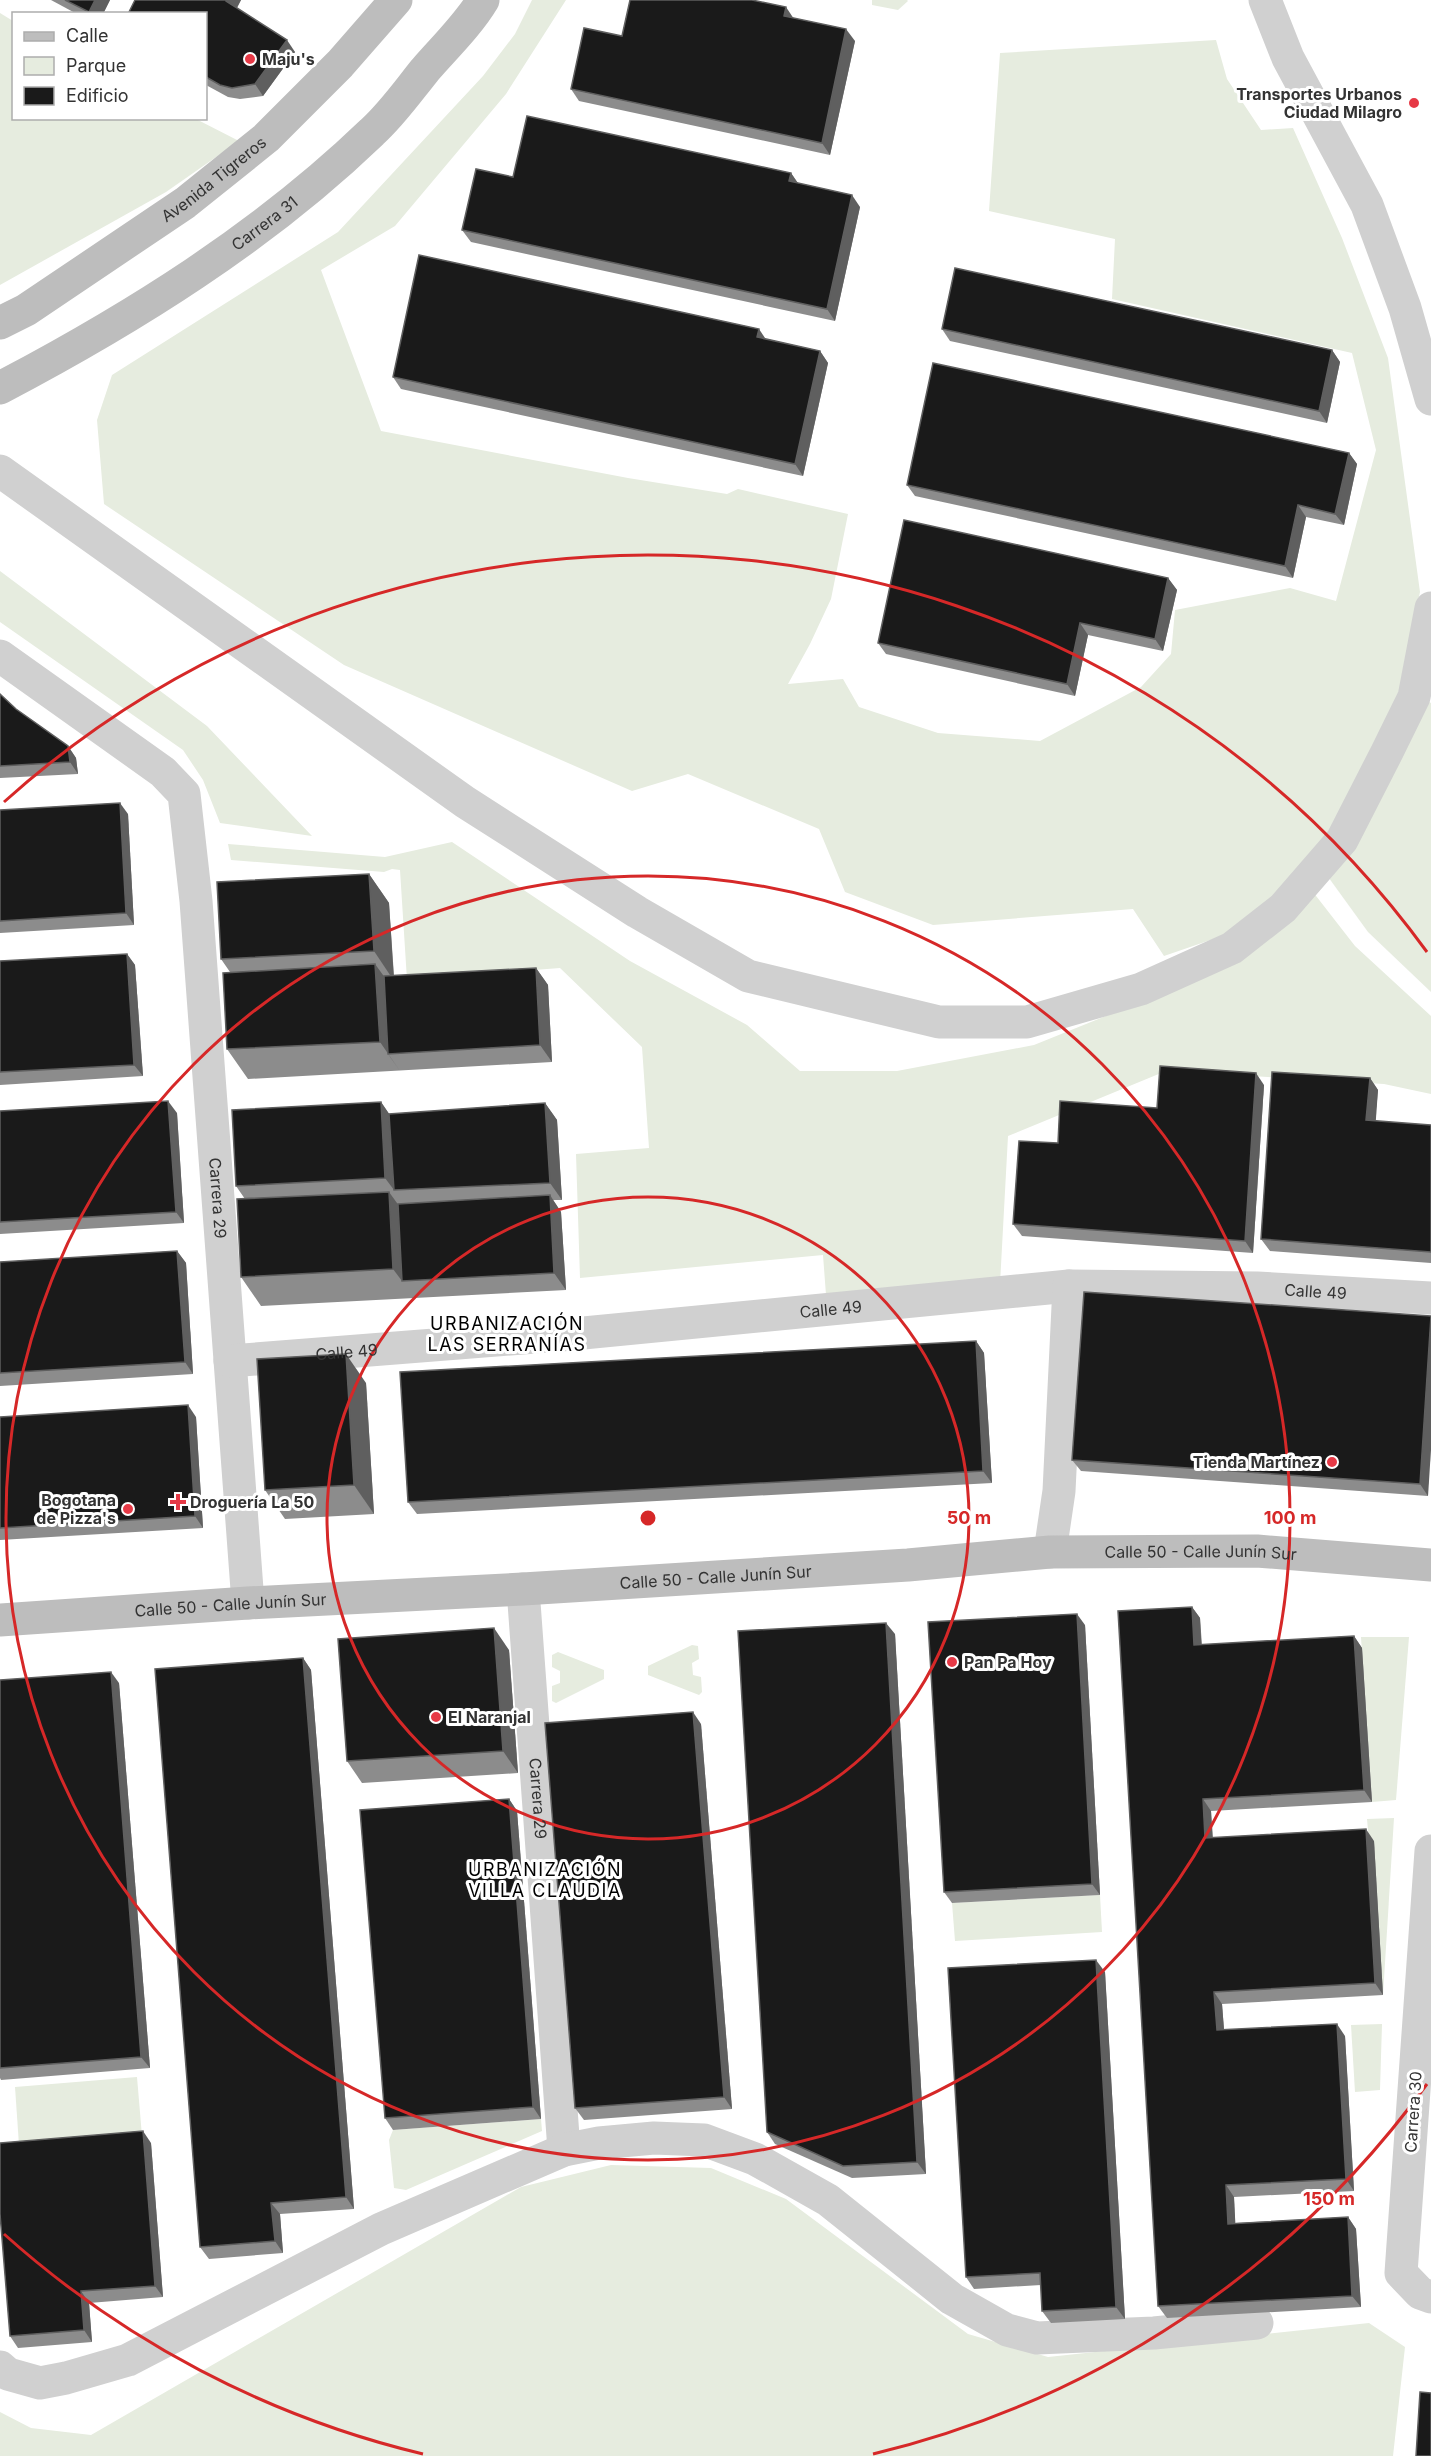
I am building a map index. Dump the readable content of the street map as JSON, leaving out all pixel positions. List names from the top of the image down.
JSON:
{
  "streets": {
    "street": [
      "Avenida Tigreros",
      "Carrera 31",
      "Carrera 29",
      "Calle 49",
      "Calle 50 - Calle Junín Sur",
      "Carrera 30"
    ]
  },
  "crossings": [
    ["Carrera 29", "Calle 49"],
    ["Carrera 29", "Calle 50 - Calle Junín Sur"]
  ],
  "districts": ["URBANIZACIÓN LAS SERRANÍAS", "URBANIZACIÓN VILLA CLAUDIA"],
  "places": {
    "other": [
      "Maju's",
      "Transportes Urbanos Ciudad Milagro",
      "Tienda Martínez",
      "Bogotana de Pizza's",
      "Pan Pa Hoy",
      "El Naranjal"
    ],
    "health": ["Droguería La 50"]
  },
  "legend": ["Calle", "Parque", "Edificio"],
  "rings": ["50 m", "100 m", "150 m"]
}
